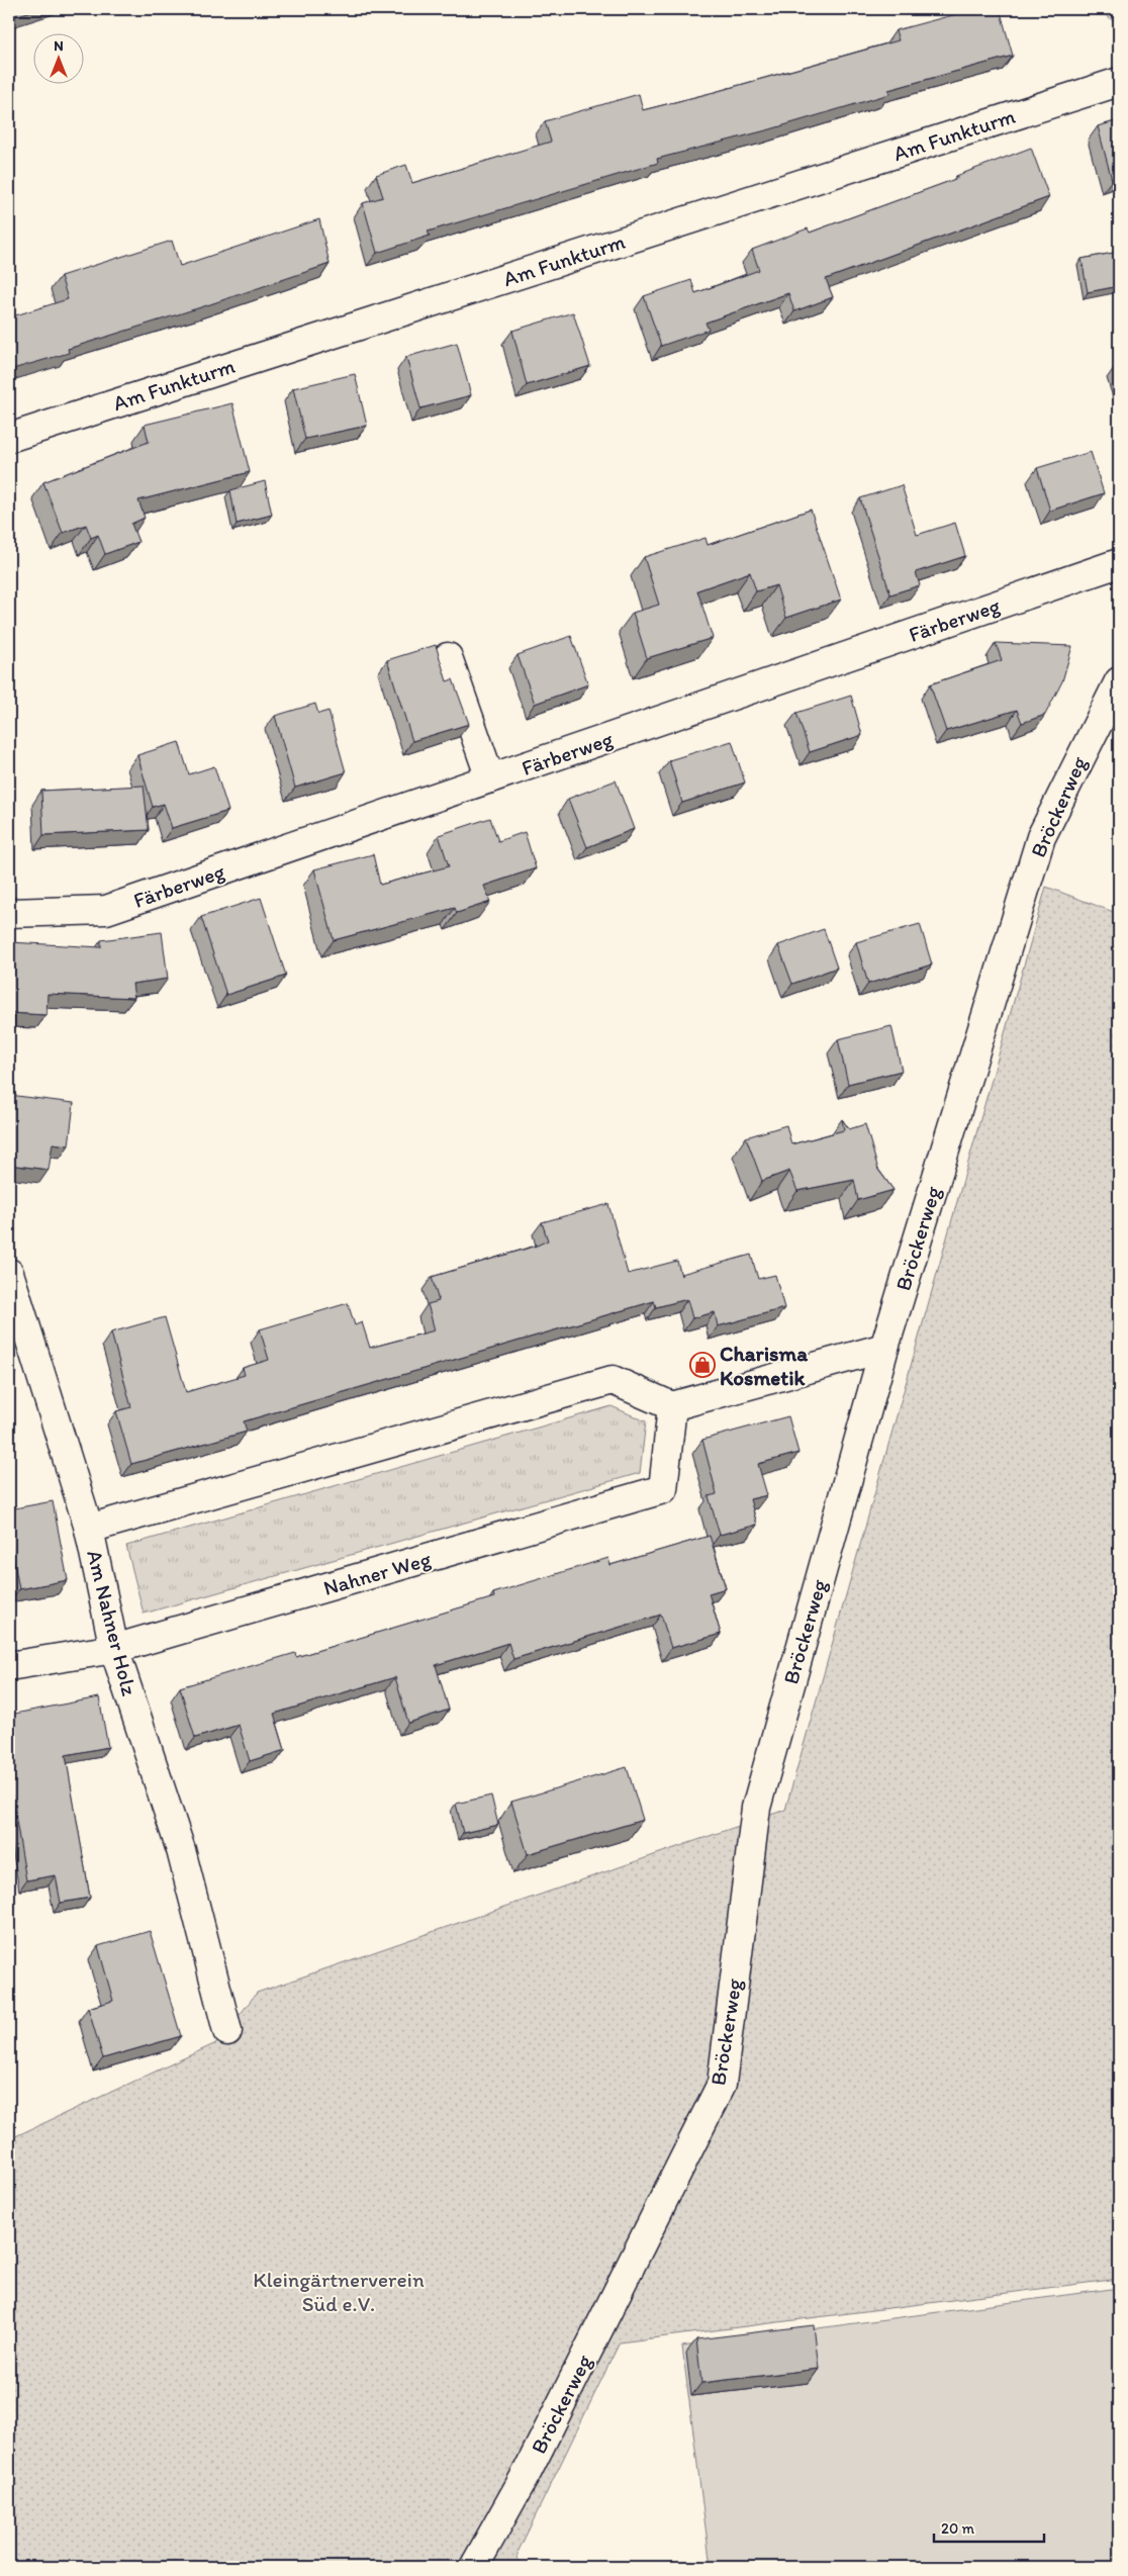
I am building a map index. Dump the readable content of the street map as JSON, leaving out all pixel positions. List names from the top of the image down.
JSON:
{
  "streets": {
    "street": [
      "Am Funkturm",
      "Färberweg",
      "Bröckerweg",
      "Nahner Weg",
      "Am Nahner Holz"
    ]
  },
  "crossings": [
    ["Nahner Weg", "Am Nahner Holz"]
  ],
  "parks": ["Kleingärtnerverein Süd e.V."],
  "places": {
    "shop": ["Charisma Kosmetik"]
  },
  "scale_bar": "20 m",
  "north": "top"
}
